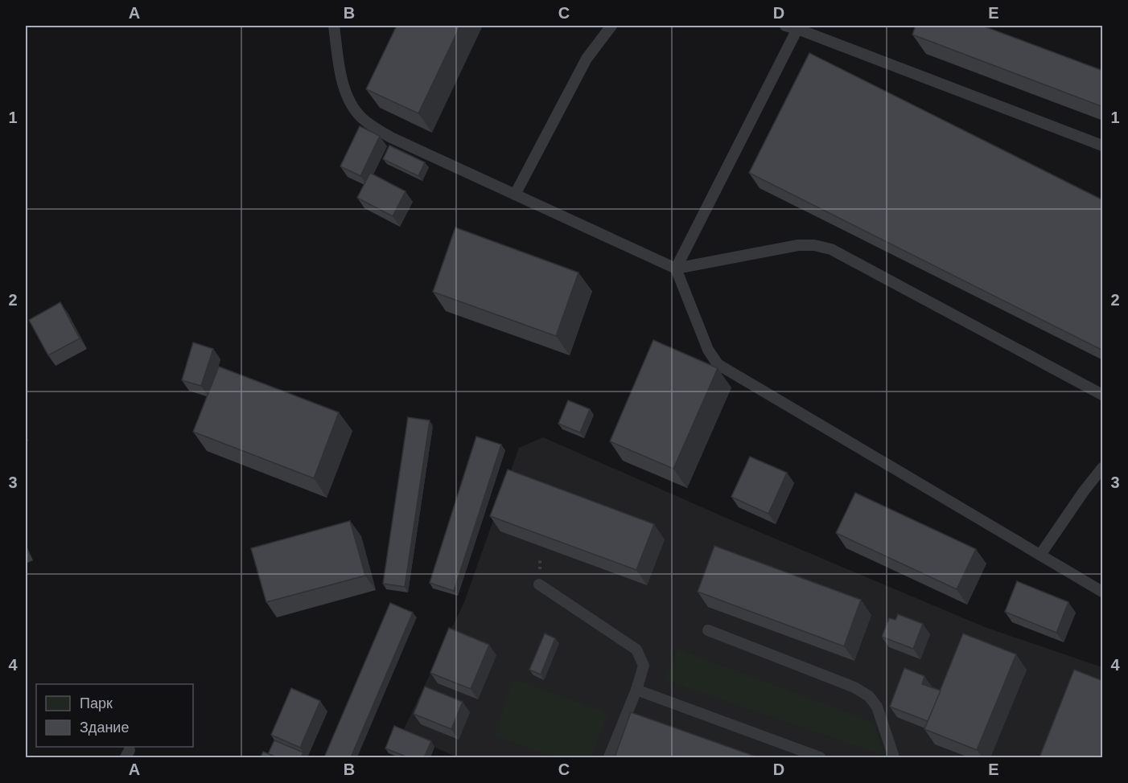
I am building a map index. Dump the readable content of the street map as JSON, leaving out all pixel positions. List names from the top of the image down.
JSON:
{
  "legend": ["Парк", "Здание"],
  "grid": {
    "columns": [
      "A",
      "B",
      "C",
      "D",
      "E"
    ],
    "rows": [
      "1",
      "2",
      "3",
      "4"
    ]
  }
}
